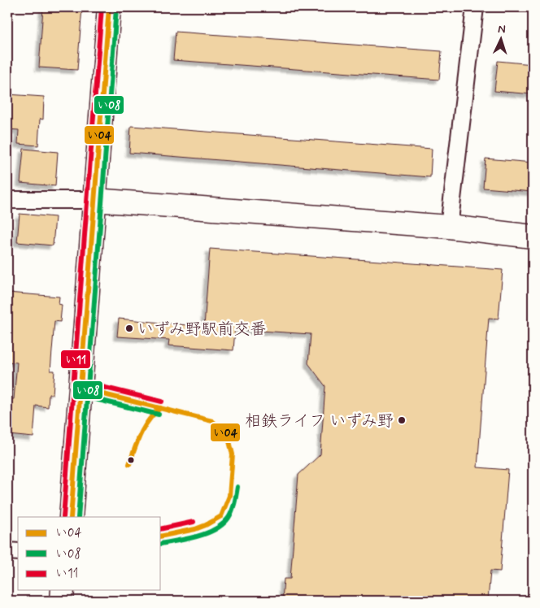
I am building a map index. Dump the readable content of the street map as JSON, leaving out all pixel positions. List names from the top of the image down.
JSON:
{
  "places": ["いずみ野駅前交番", "相鉄ライフ いずみ野"],
  "lines": ["transit line い04", "transit line い11", "transit line い08"],
  "legend": ["い04", "い08", "い11"],
  "north": "top"
}
